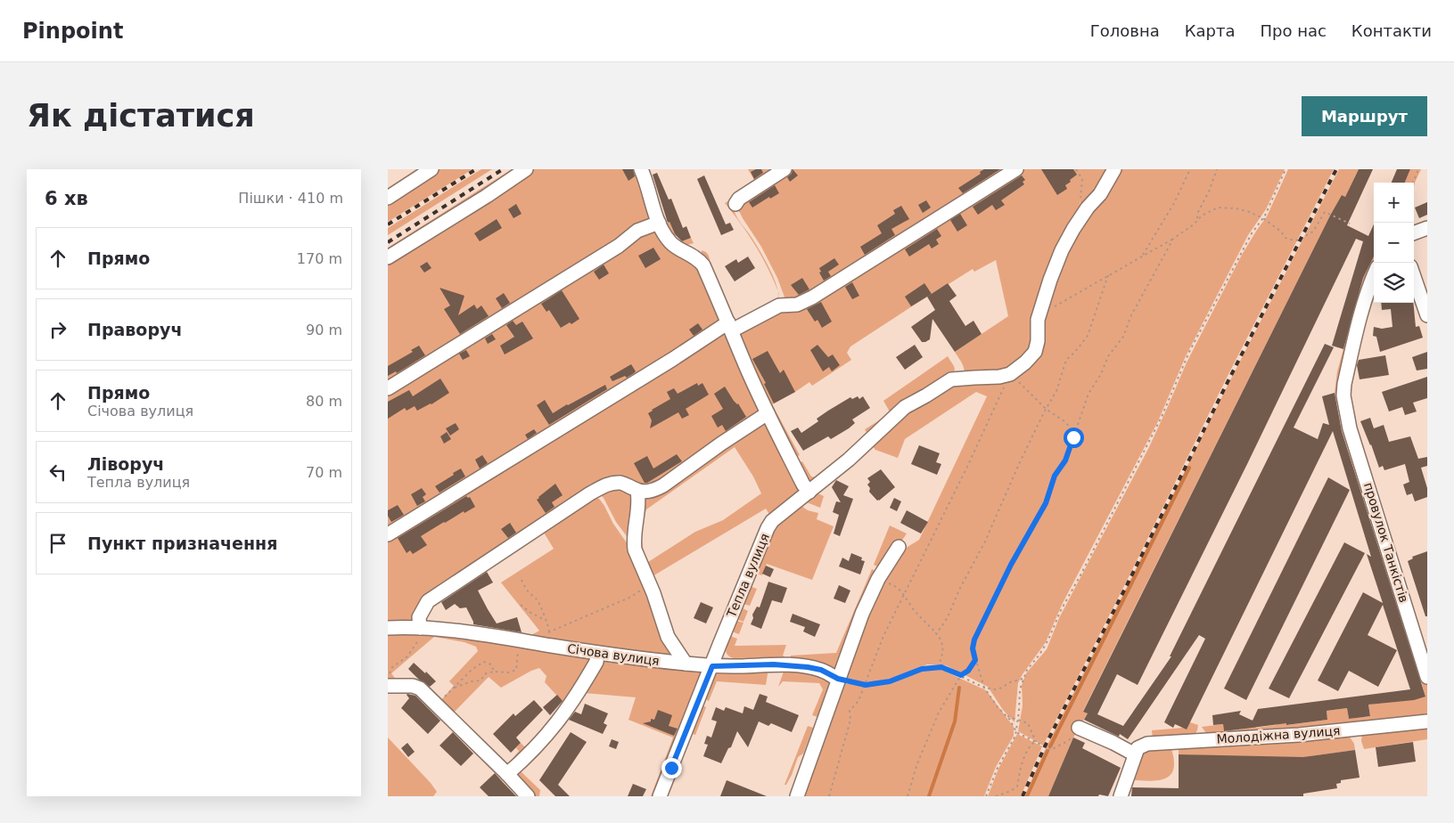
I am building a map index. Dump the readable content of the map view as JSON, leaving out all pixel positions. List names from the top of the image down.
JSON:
{
  "streets": {
    "street": [
      "провулок Танкістів",
      "Тепла вулиця",
      "Січова вулиця",
      "Молодіжна вулиця"
    ]
  },
  "crossings": [
    ["Тепла вулиця", "Січова вулиця"]
  ],
  "page": {
    "header": "Pinpoint",
    "nav": [
      "Головна",
      "Карта",
      "Про нас",
      "Контакти"
    ],
    "buttons": "Маршрут",
    "title": "Як дістатися",
    "heading": ["6 хв", "Пішки · 410 m"],
    "map_buttons": ["+", "−"],
    "list": [
      ["Прямо", "170 m"],
      ["Праворуч", "90 m"],
      ["Прямо", "Січова вулиця", "80 m"],
      ["Ліворуч", "Тепла вулиця", "70 m"],
      "Пункт призначення"
    ]
  }
}
